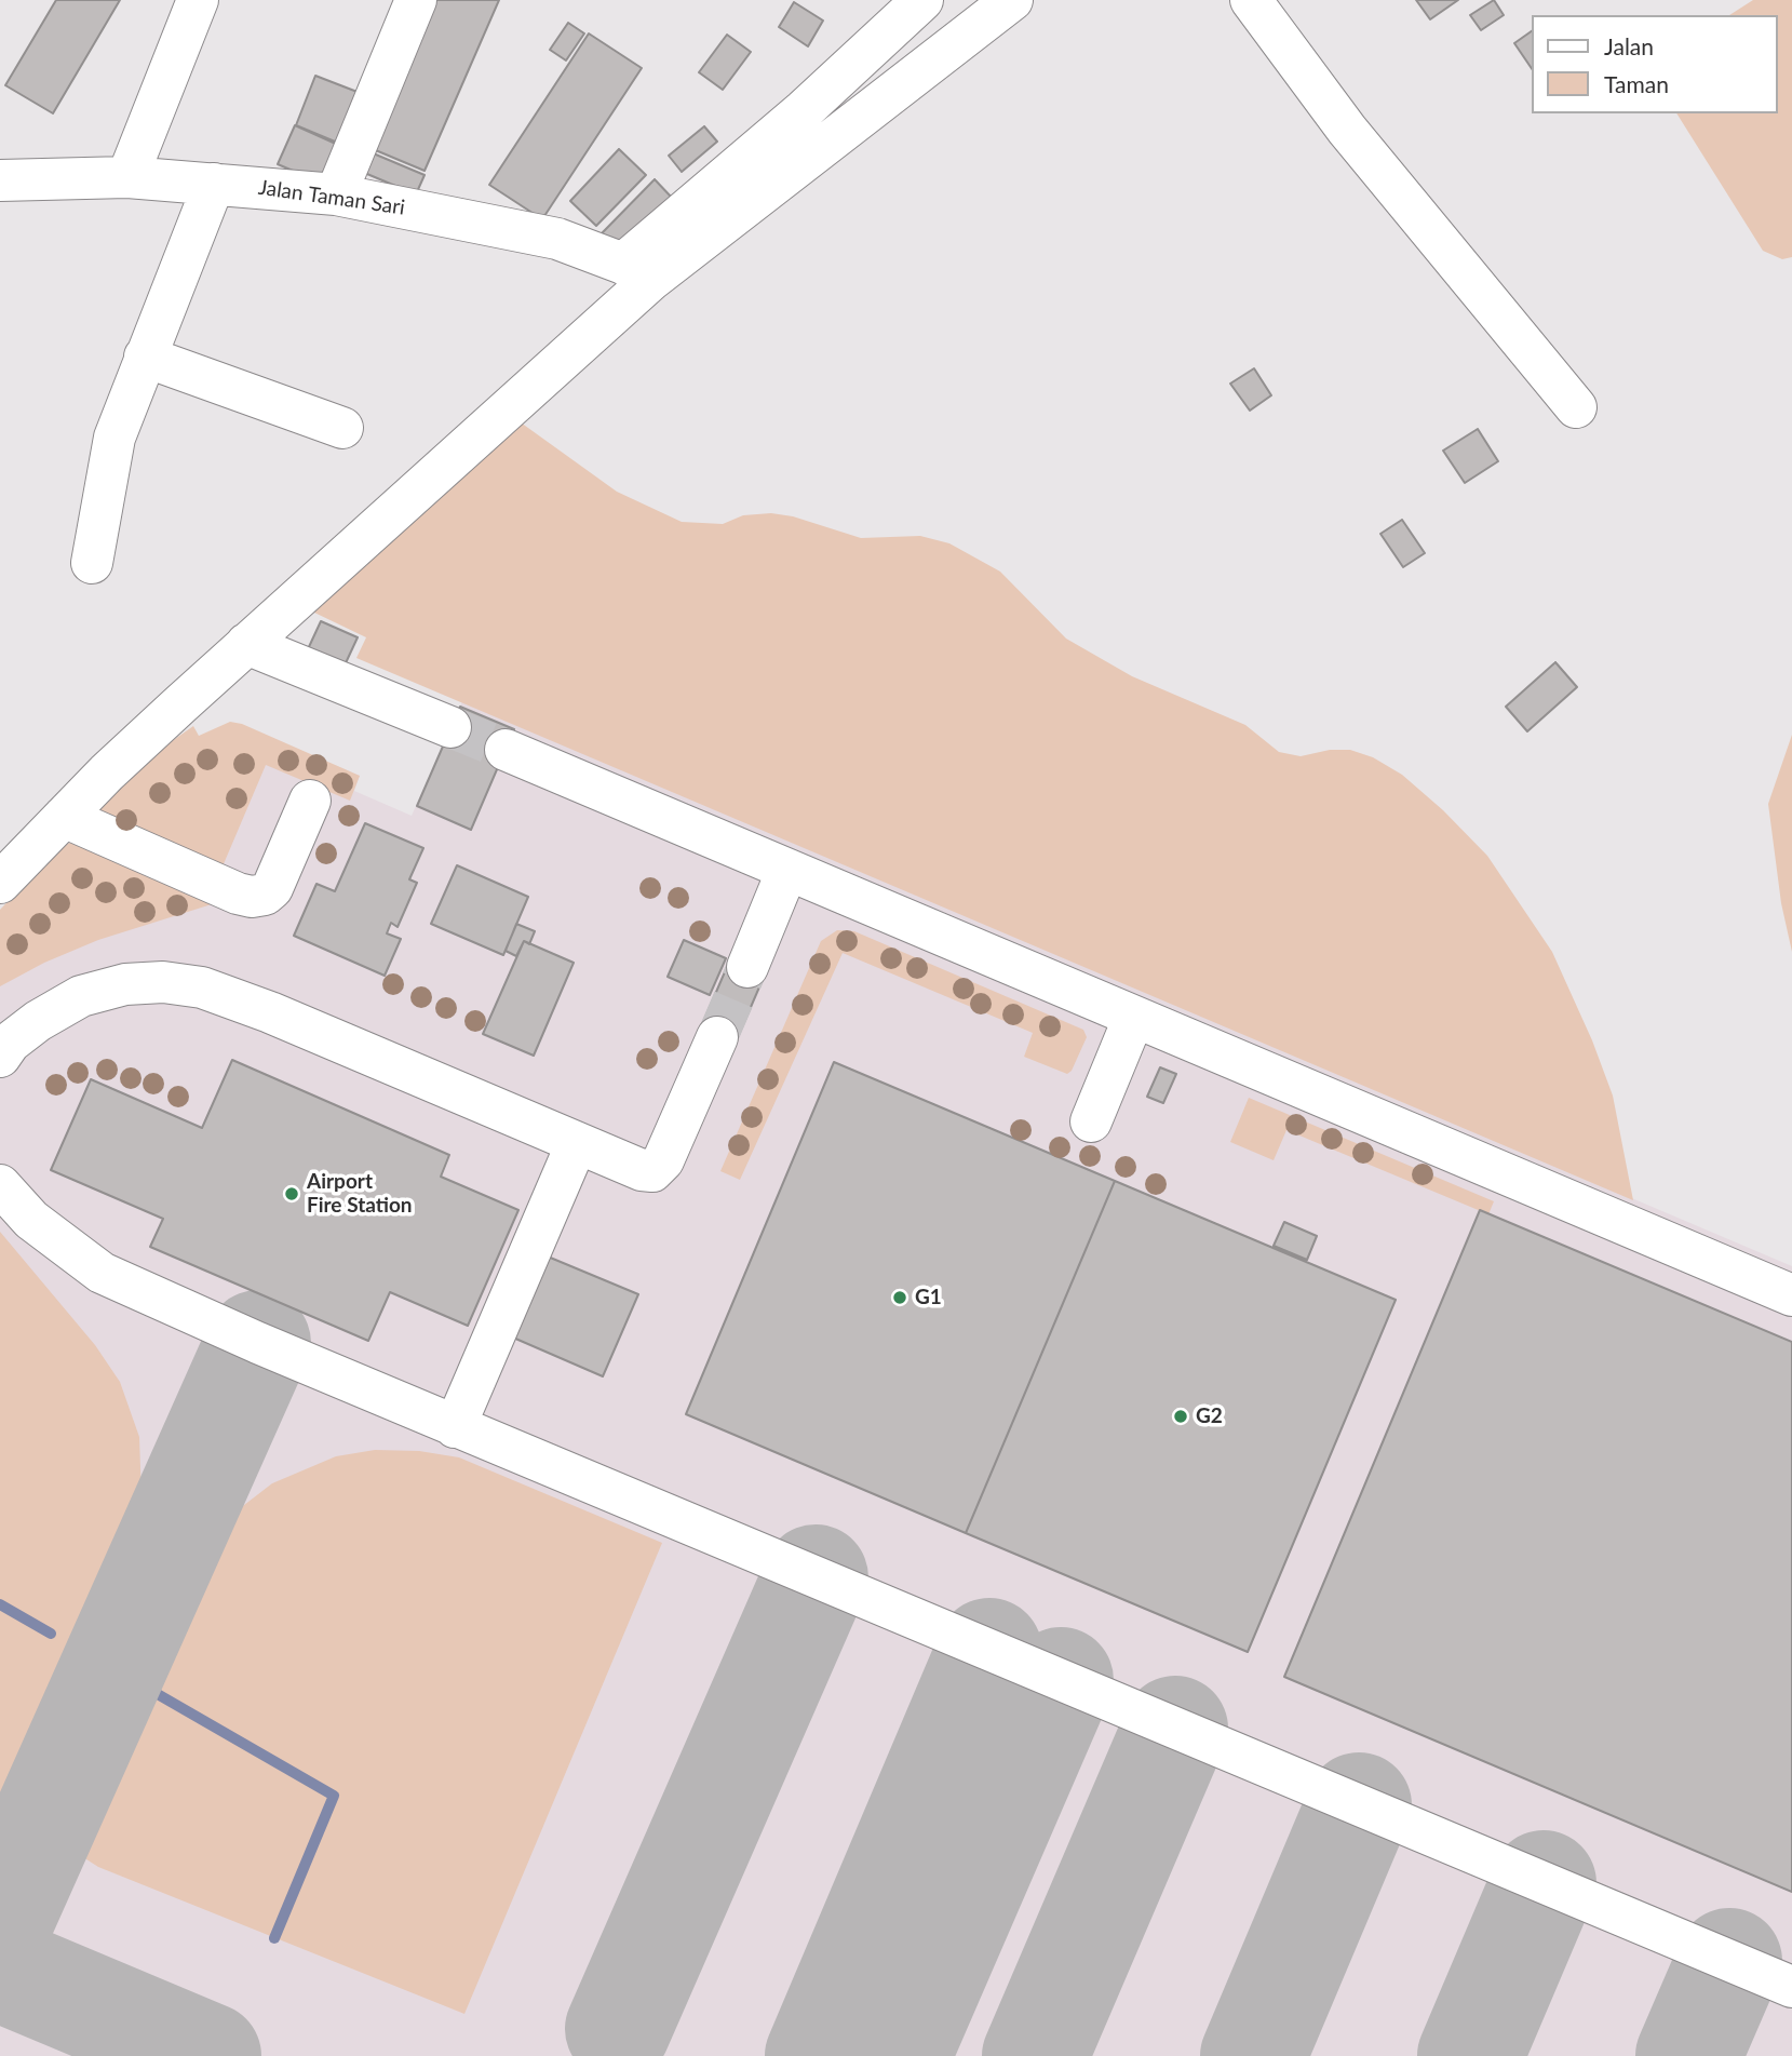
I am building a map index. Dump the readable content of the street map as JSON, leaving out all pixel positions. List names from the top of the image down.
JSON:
{
  "streets": {
    "street": ["Jalan Taman Sari"]
  },
  "places": ["Airport Fire Station", "G1", "G2"],
  "legend": ["Jalan", "Taman"]
}
